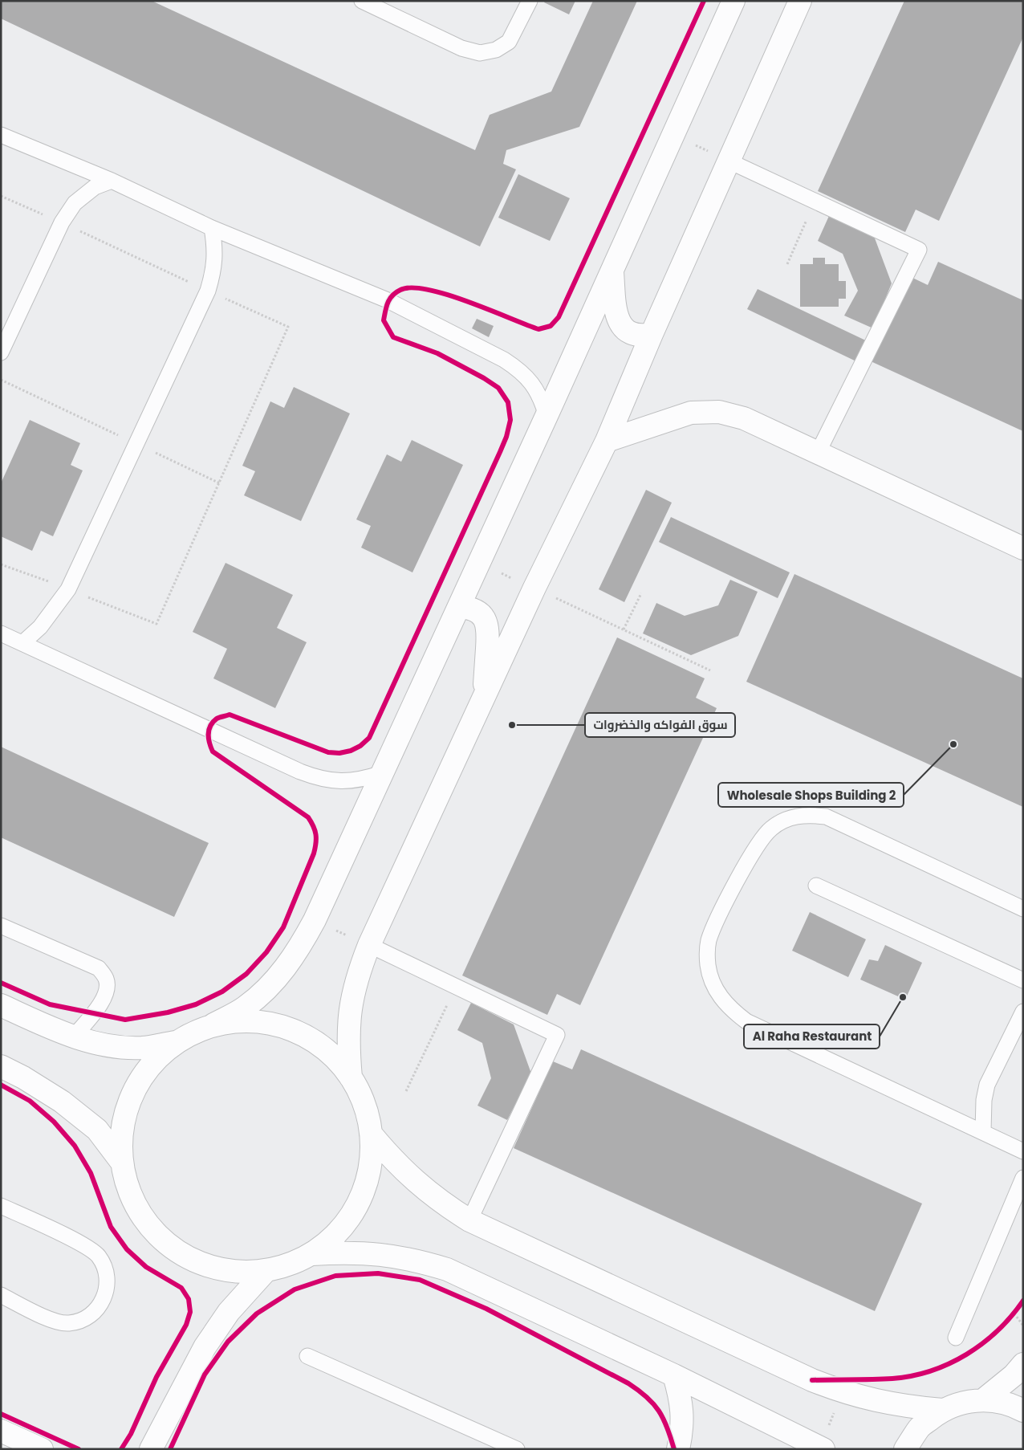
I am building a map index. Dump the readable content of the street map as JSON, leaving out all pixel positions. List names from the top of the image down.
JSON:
{
  "places": ["سوق الفواكه والخضروات", "Wholesale Shops Building 2", "Al Raha Restaurant"]
}
